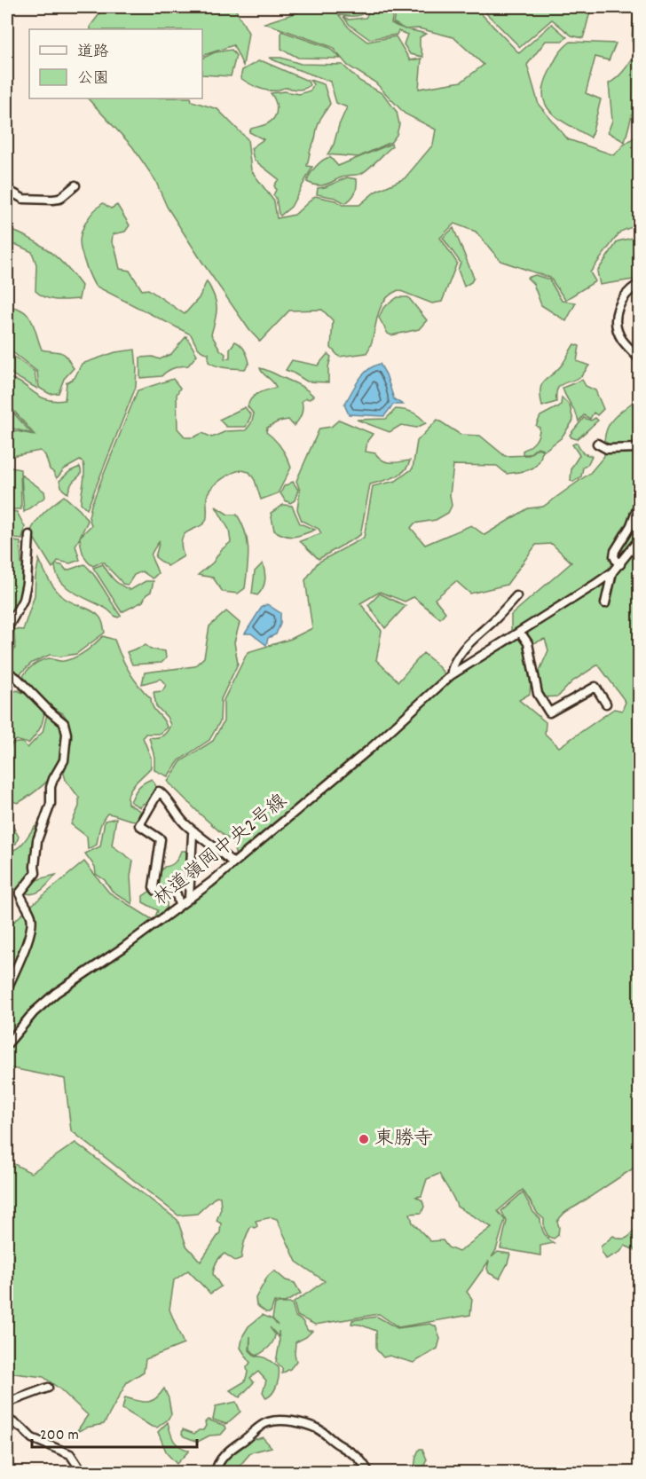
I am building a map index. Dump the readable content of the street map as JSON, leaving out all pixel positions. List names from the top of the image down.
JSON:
{
  "streets": {
    "street": ["林道嶺岡中央2号線"]
  },
  "places": ["東勝寺"],
  "legend": ["道路", "公園"],
  "scale_bar": "200 m"
}
